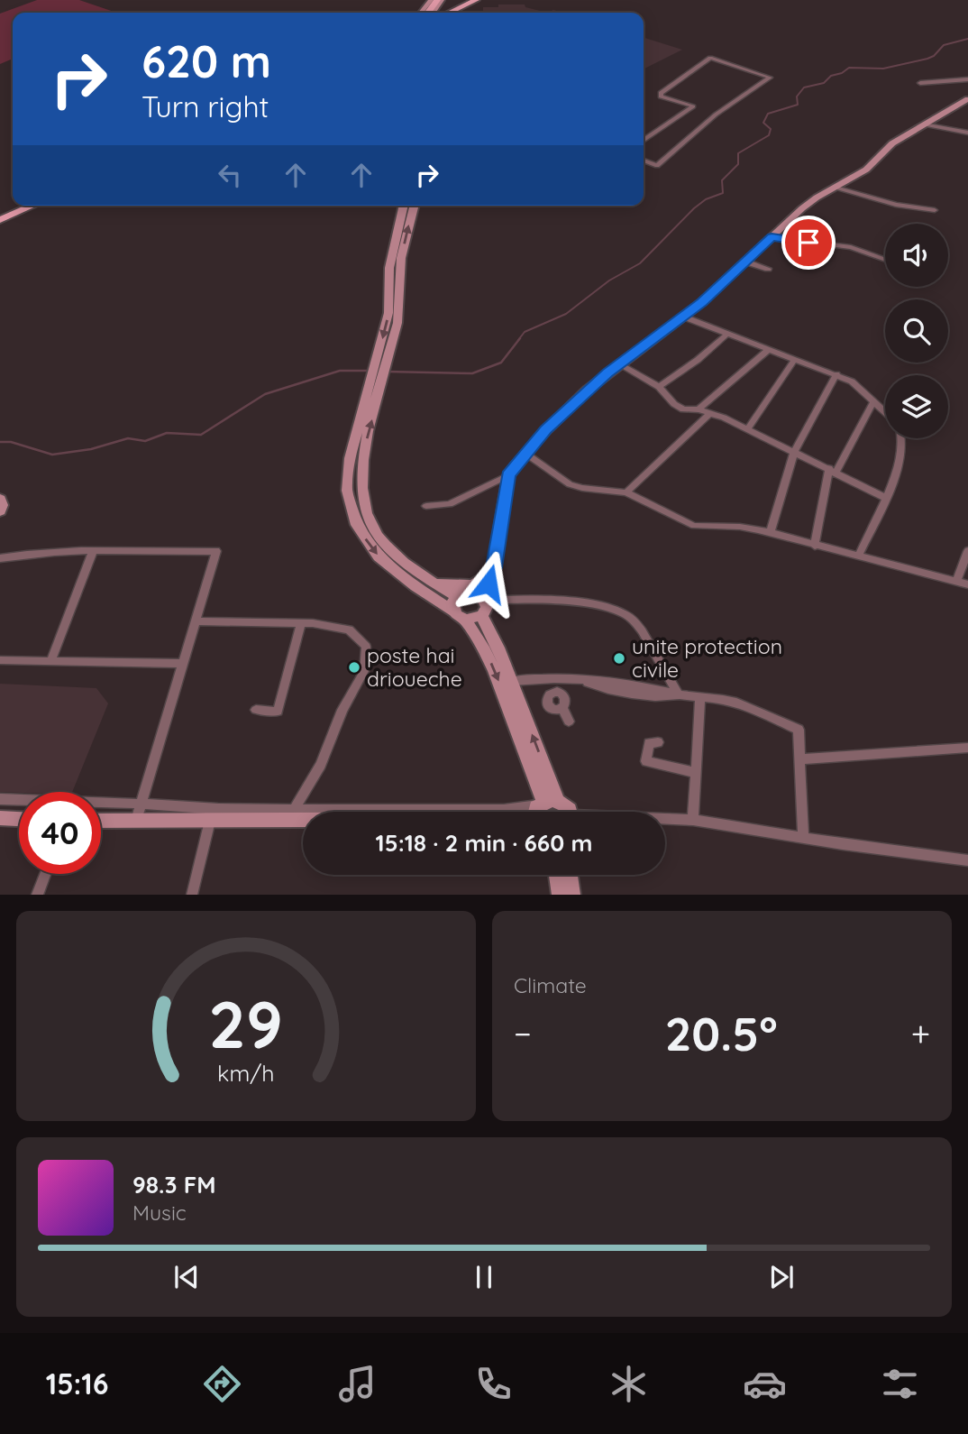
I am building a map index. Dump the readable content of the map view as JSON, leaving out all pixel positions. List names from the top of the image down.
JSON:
{
  "places": ["unite protection civile", "poste hai drioueche"],
  "page": {
    "turn": ["620 m", "Turn right"],
    "limit": "40",
    "trip": "15:18 · 2 min · 660 m",
    "tile": "Climate",
    "heat": ["−", "20.5°", "+"],
    "song": ["98.3 FM", "Music"],
    "tabs": "15:16",
    "gauge": ["29", "km/h"]
  }
}
